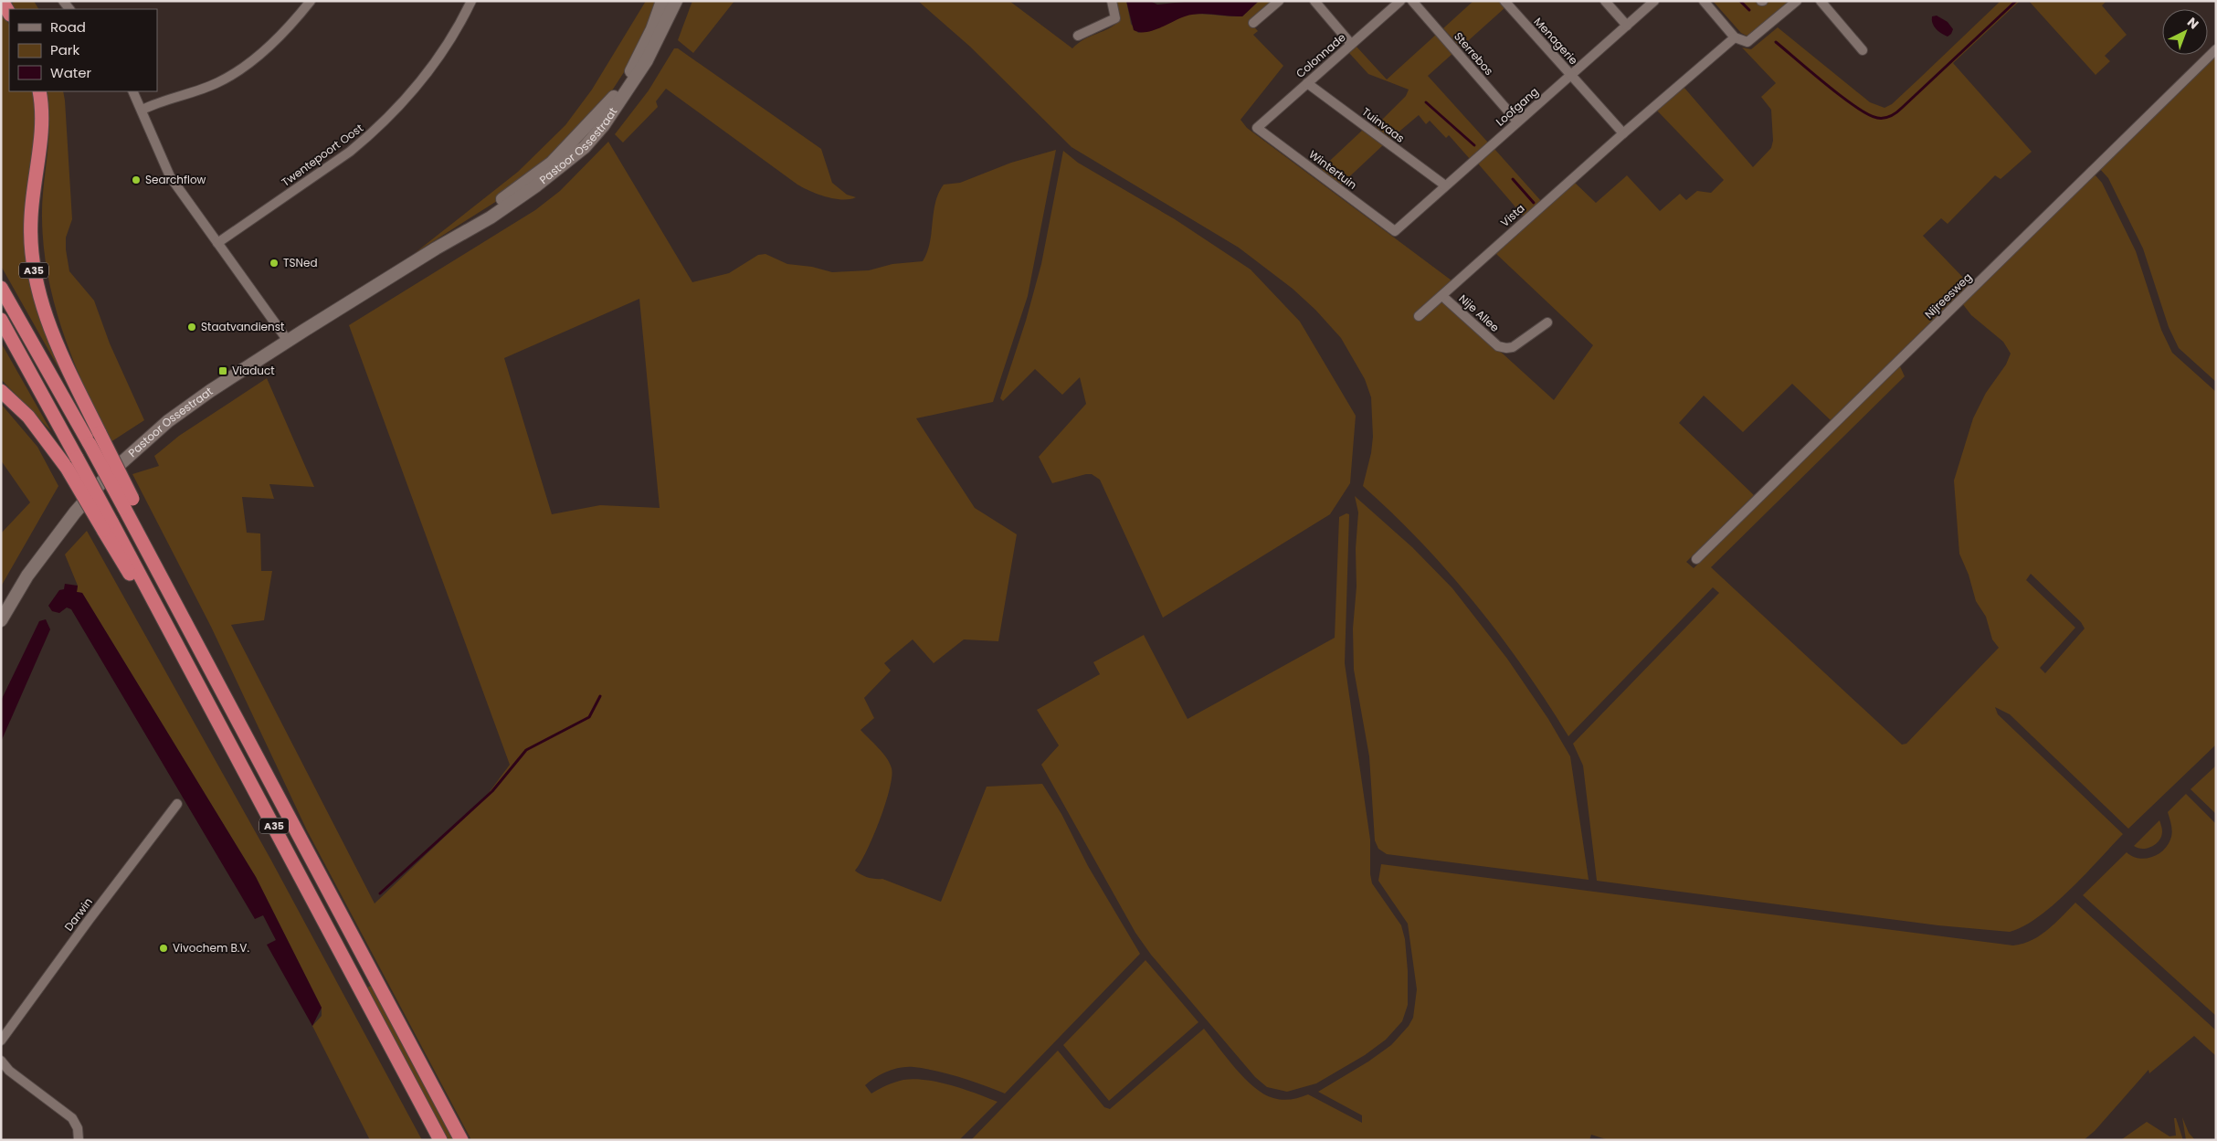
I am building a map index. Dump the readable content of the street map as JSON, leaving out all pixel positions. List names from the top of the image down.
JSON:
{
  "streets": {
    "highway": ["A35"],
    "main road": ["Pastoor Ossestraat"],
    "street": [
      "Menagerie",
      "Sterrebos",
      "Colonnade",
      "Loofgang",
      "Tuinvaas",
      "Twentepoort Oost",
      "Wintertuin",
      "Vista",
      "Nijreesweg",
      "Nije Allee",
      "Darwin"
    ]
  },
  "crossings": [
    ["Menagerie", "Loofgang"],
    ["Sterrebos", "Loofgang"],
    ["Colonnade", "Tuinvaas"],
    ["Colonnade", "Wintertuin"],
    ["Loofgang", "Tuinvaas"],
    ["Loofgang", "Wintertuin"],
    ["Vista", "Nije Allee"]
  ],
  "places": {
    "other": [
      "Searchflow",
      "TSNed",
      "Staatvandienst",
      "Vivochem B.V."
    ],
    "transit": ["Viaduct"]
  },
  "legend": ["Road", "Park", "Water"],
  "north": "top right"
}
